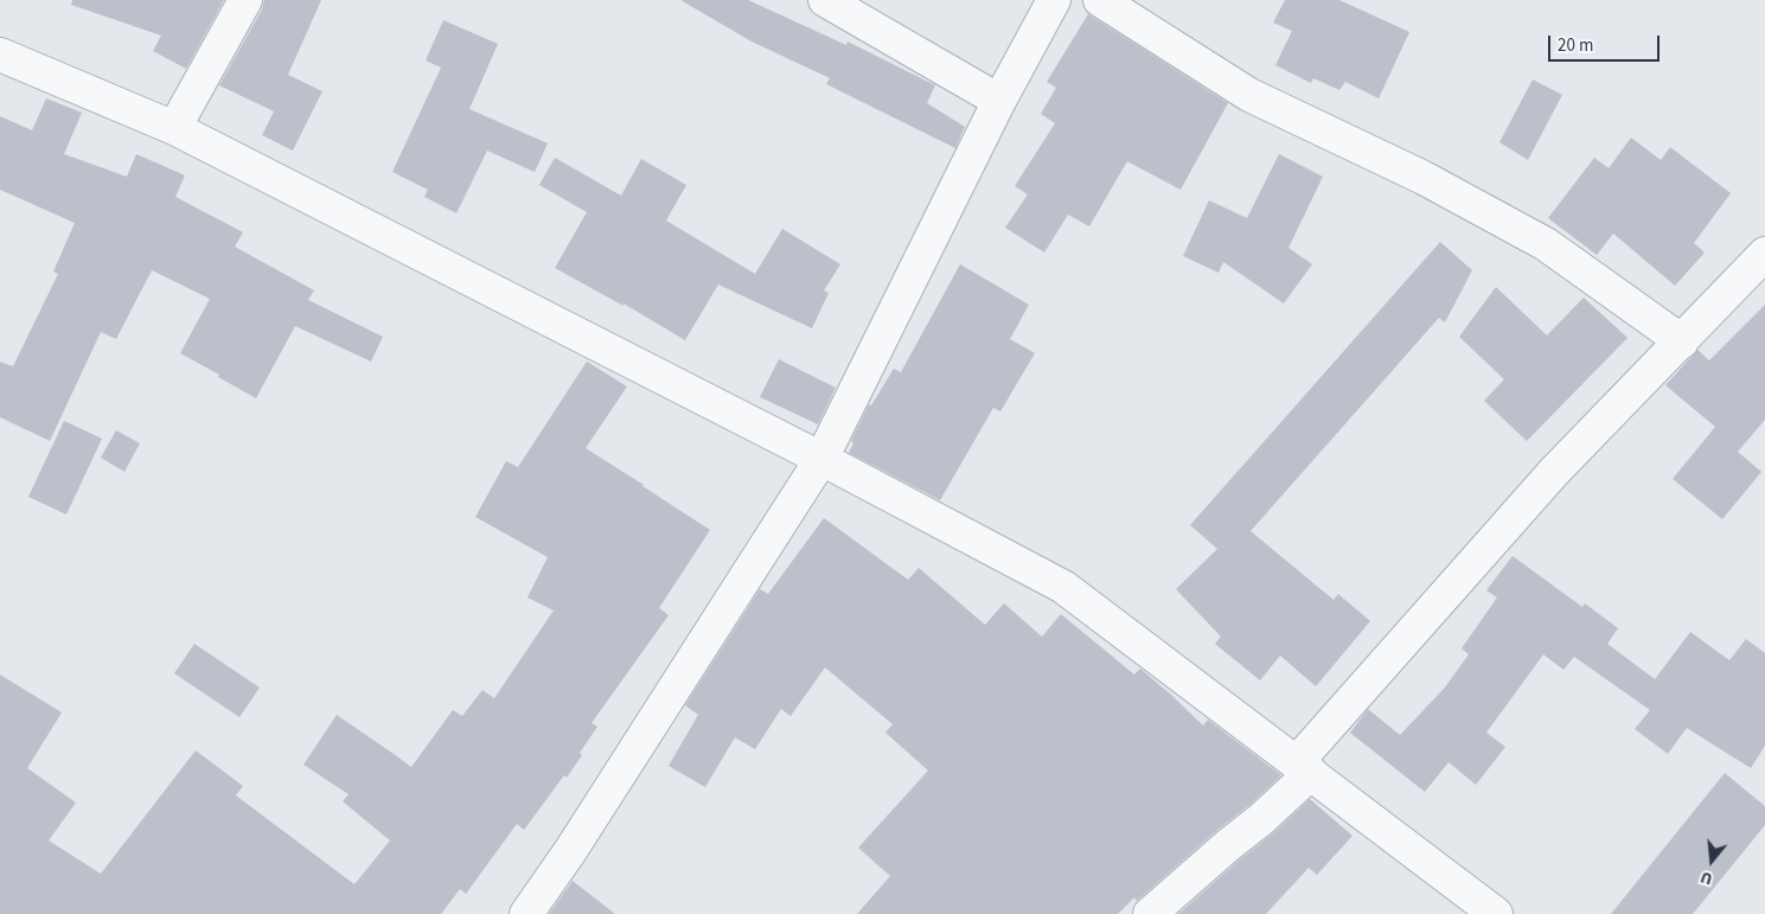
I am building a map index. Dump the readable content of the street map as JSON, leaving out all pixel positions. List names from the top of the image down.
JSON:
{
  "scale_bar": "20 m",
  "north": "bottom"
}
